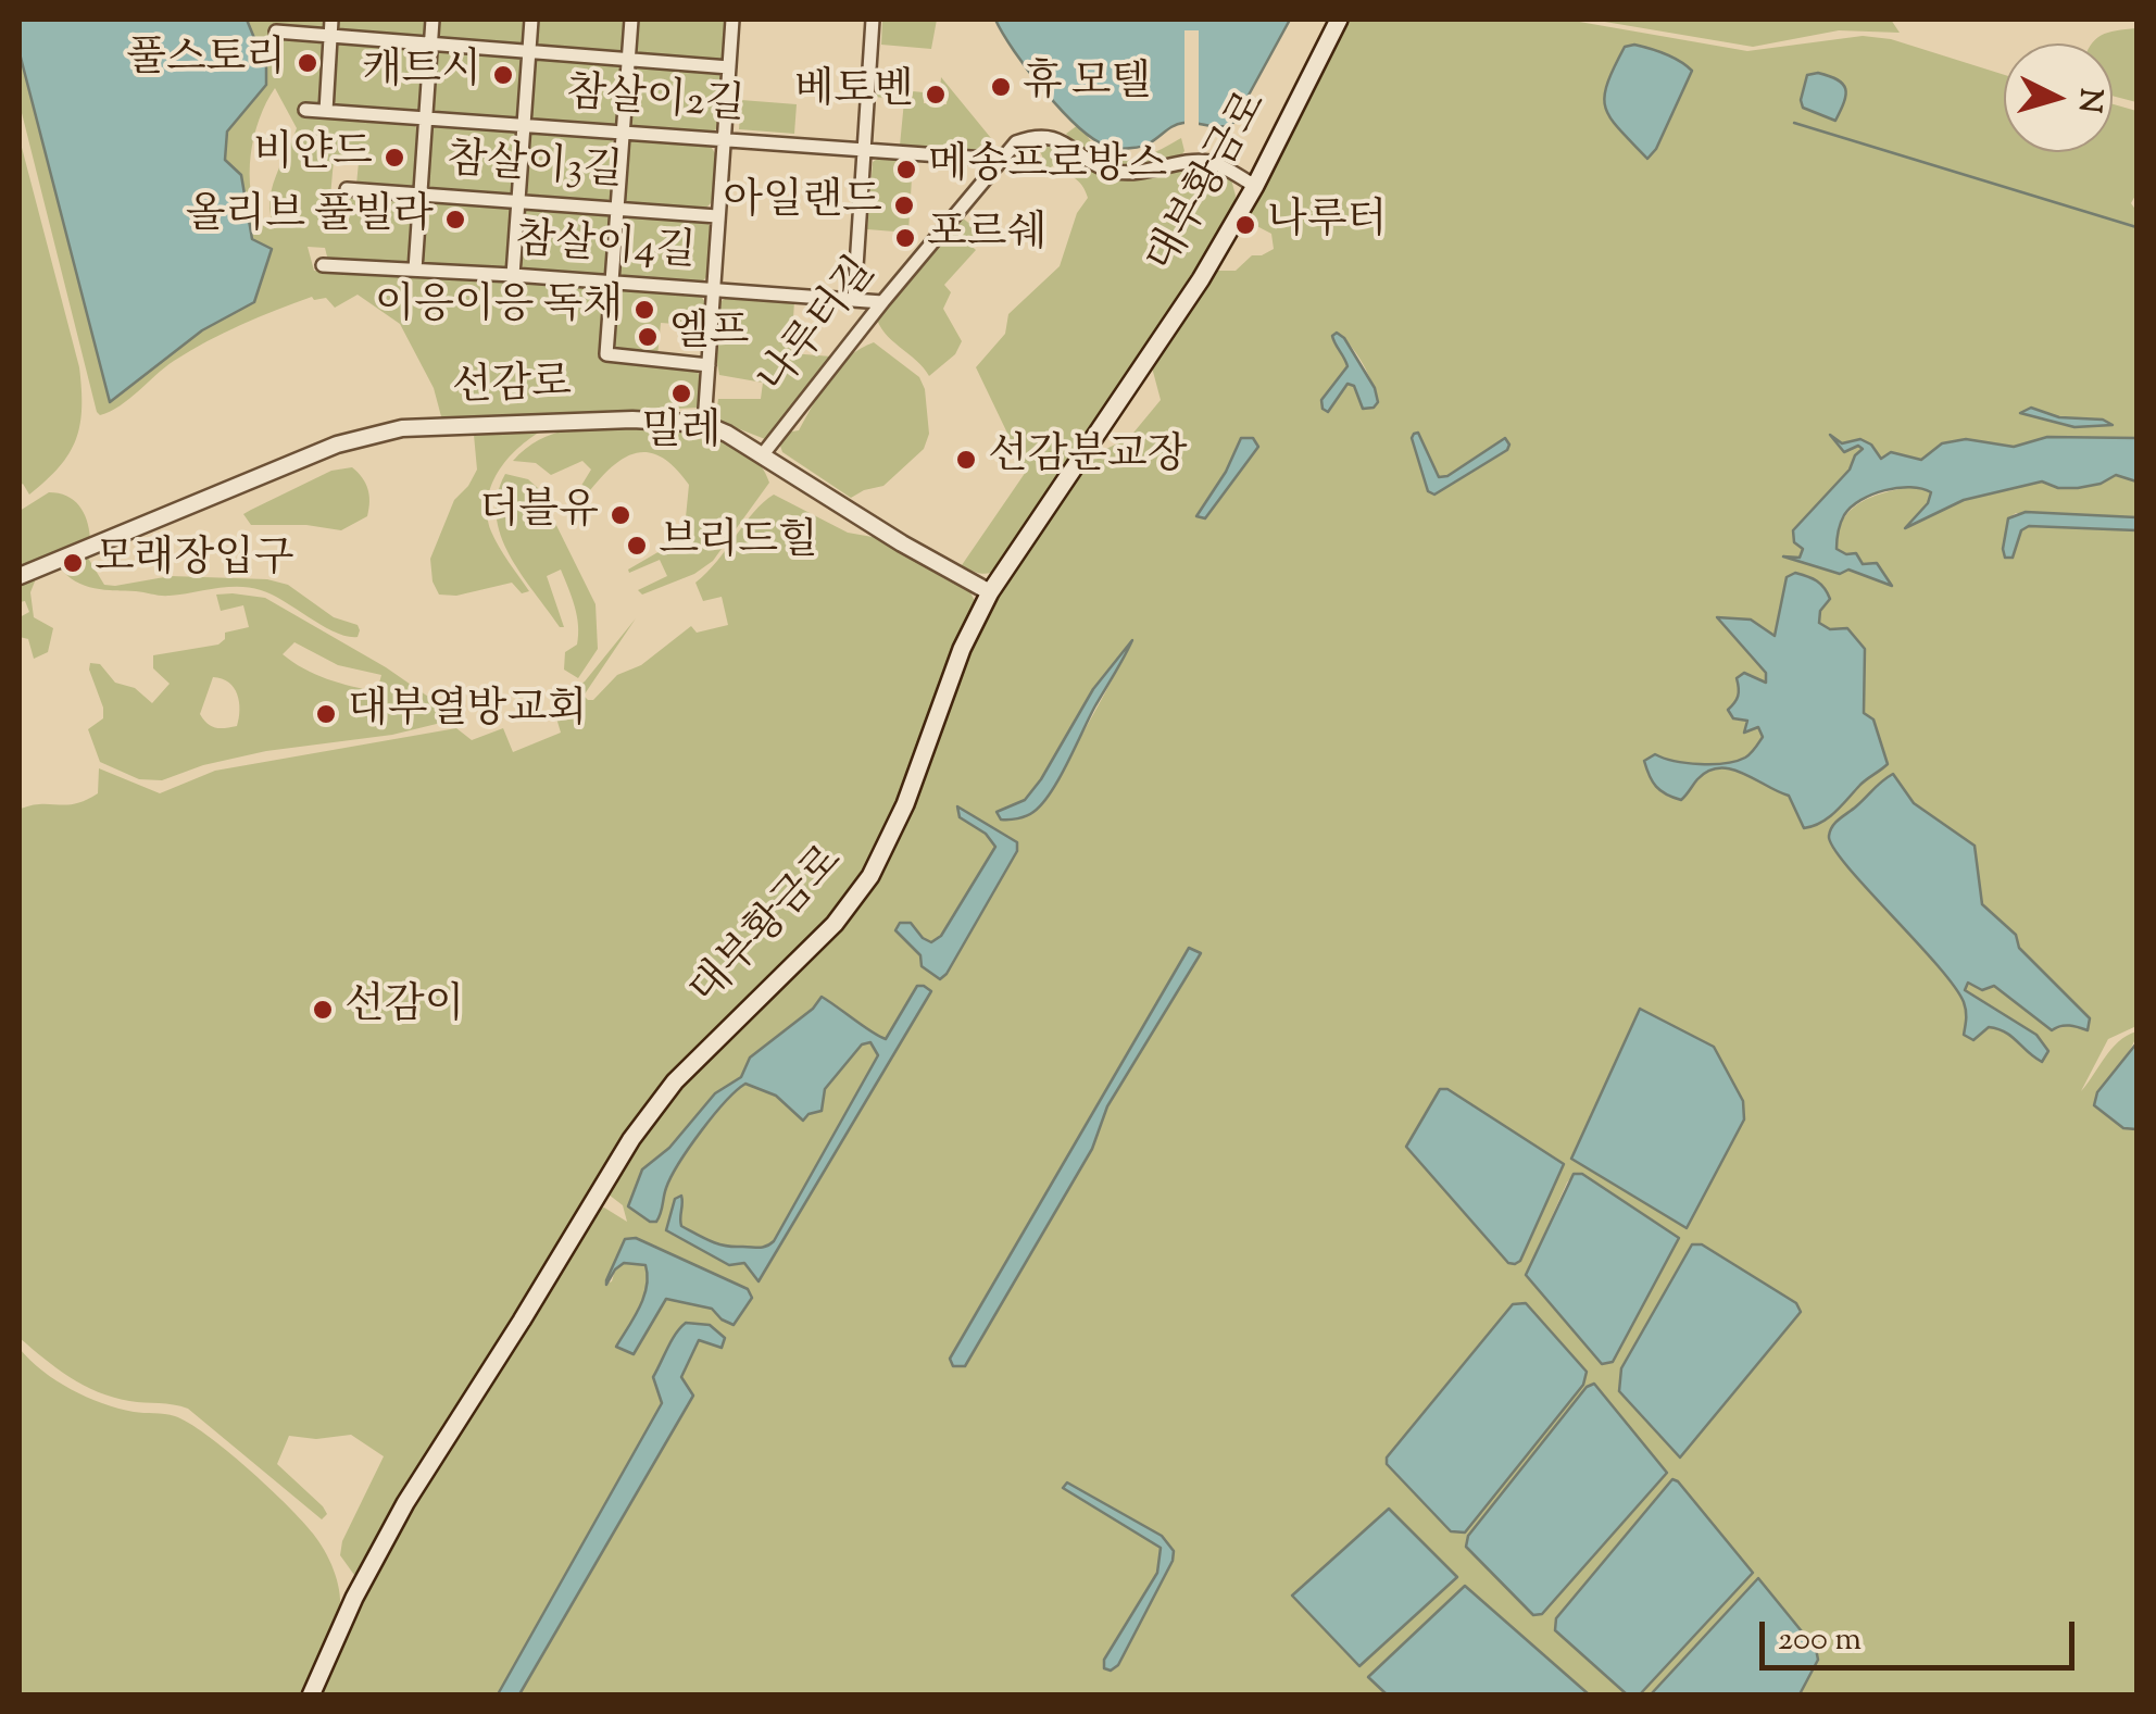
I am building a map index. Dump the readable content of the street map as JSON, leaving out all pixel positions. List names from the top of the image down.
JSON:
{
  "streets": {
    "main road": ["대부황금로"],
    "street": [
      "참살이2길",
      "참살이3길",
      "참살이4길",
      "나루터길",
      "선감로"
    ]
  },
  "crossings": [
    ["참살이2길", "나루터길"],
    ["대부황금로", "나루터길"],
    ["대부황금로", "선감로"],
    ["참살이4길", "나루터길"],
    ["나루터길", "선감로"]
  ],
  "places": [
    "풀스토리",
    "캐트시",
    "휴 모텔",
    "베토벤",
    "비얀드",
    "메송프로방스",
    "아일랜드",
    "올리브 풀빌라",
    "나루터",
    "포르쉐",
    "이응이응 독채",
    "엘프",
    "밀레",
    "선감분교장",
    "더블유",
    "브리드힐",
    "모래장입구",
    "대부열방교회",
    "선감이"
  ],
  "scale_bar": "200 m",
  "north": "right"
}
